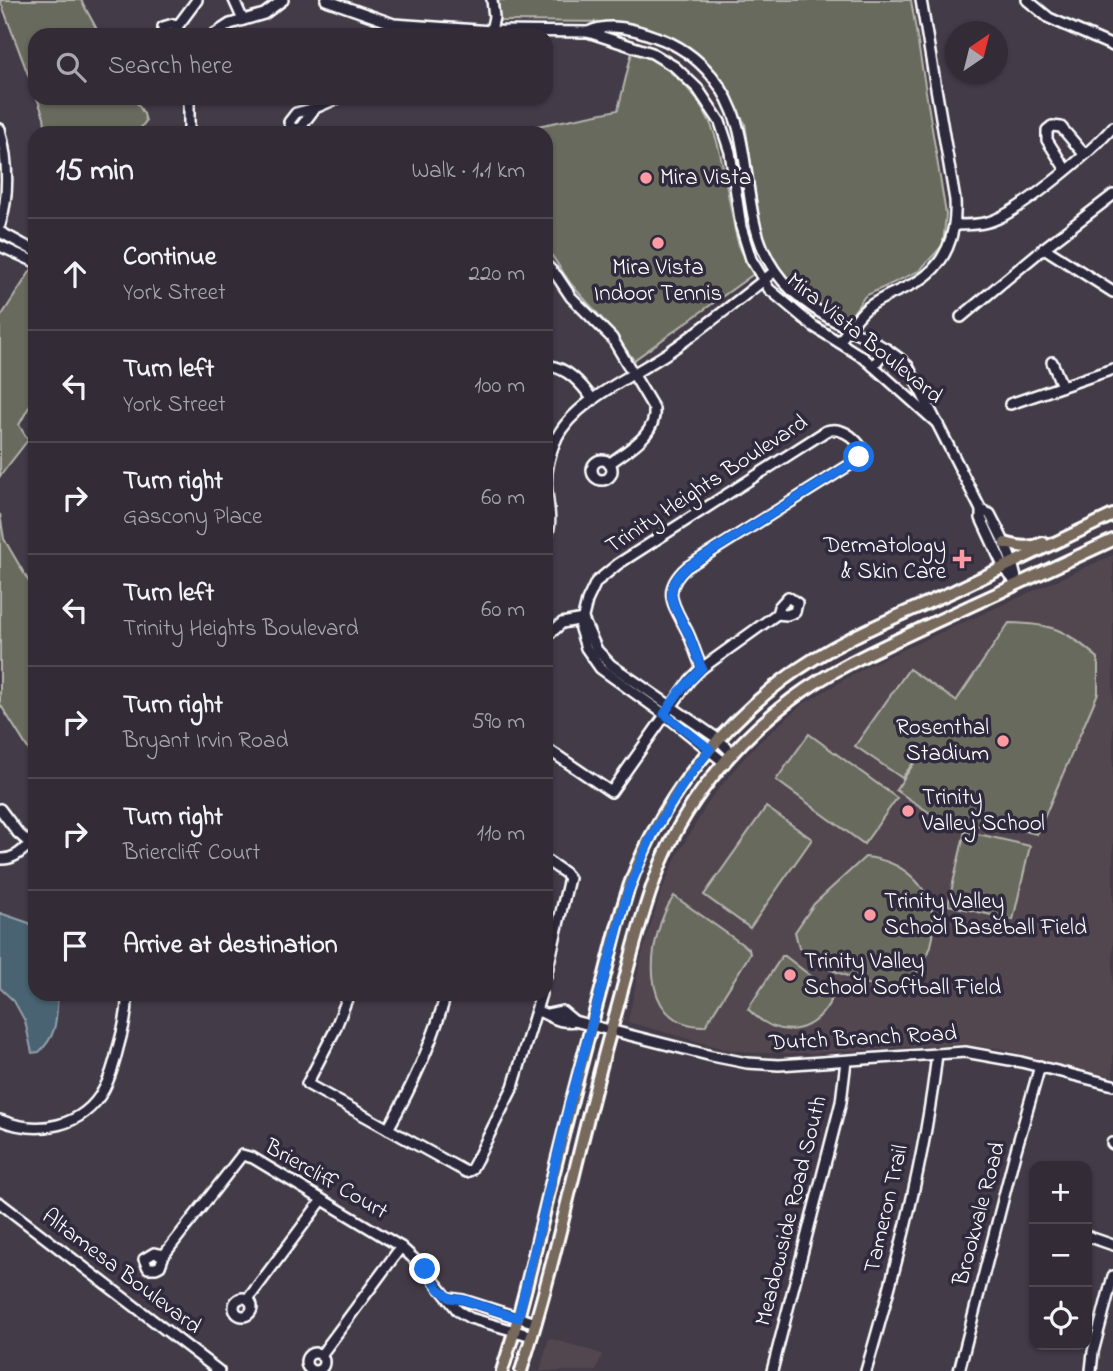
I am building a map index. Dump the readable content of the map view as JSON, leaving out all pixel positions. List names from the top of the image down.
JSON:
{
  "streets": {
    "street": [
      "Mira Vista Boulevard",
      "Trinity Heights Boulevard",
      "Dutch Branch Road",
      "Briercliff Court",
      "Tameron Trail",
      "Meadowside Road South",
      "Brookvale Road",
      "Altamesa Boulevard"
    ]
  },
  "crossings": [
    ["Dutch Branch Road", "Tameron Trail"],
    ["Dutch Branch Road", "Meadowside Road South"],
    ["Dutch Branch Road", "Brookvale Road"]
  ],
  "places": {
    "other": [
      "Mira Vista",
      "Mira Vista Indoor Tennis",
      "Rosenthal Stadium",
      "Trinity Valley School",
      "Trinity Valley School Baseball Field",
      "Trinity Valley School Softball Field"
    ],
    "health": ["Dermatology & Skin Care"]
  },
  "north": "top right",
  "page": {
    "search": "Search here",
    "heading": ["15 min", "Walk · 1.1 km"],
    "list": [
      ["Continue", "York Street", "220 m"],
      ["Turn left", "York Street", "100 m"],
      ["Turn right", "Gascony Place", "60 m"],
      ["Turn left", "Trinity Heights Boulevard", "60 m"],
      ["Turn right", "Bryant Irvin Road", "590 m"],
      ["Turn right", "Briercliff Court", "110 m"],
      "Arrive at destination"
    ],
    "map_buttons": ["+", "−"]
  }
}
